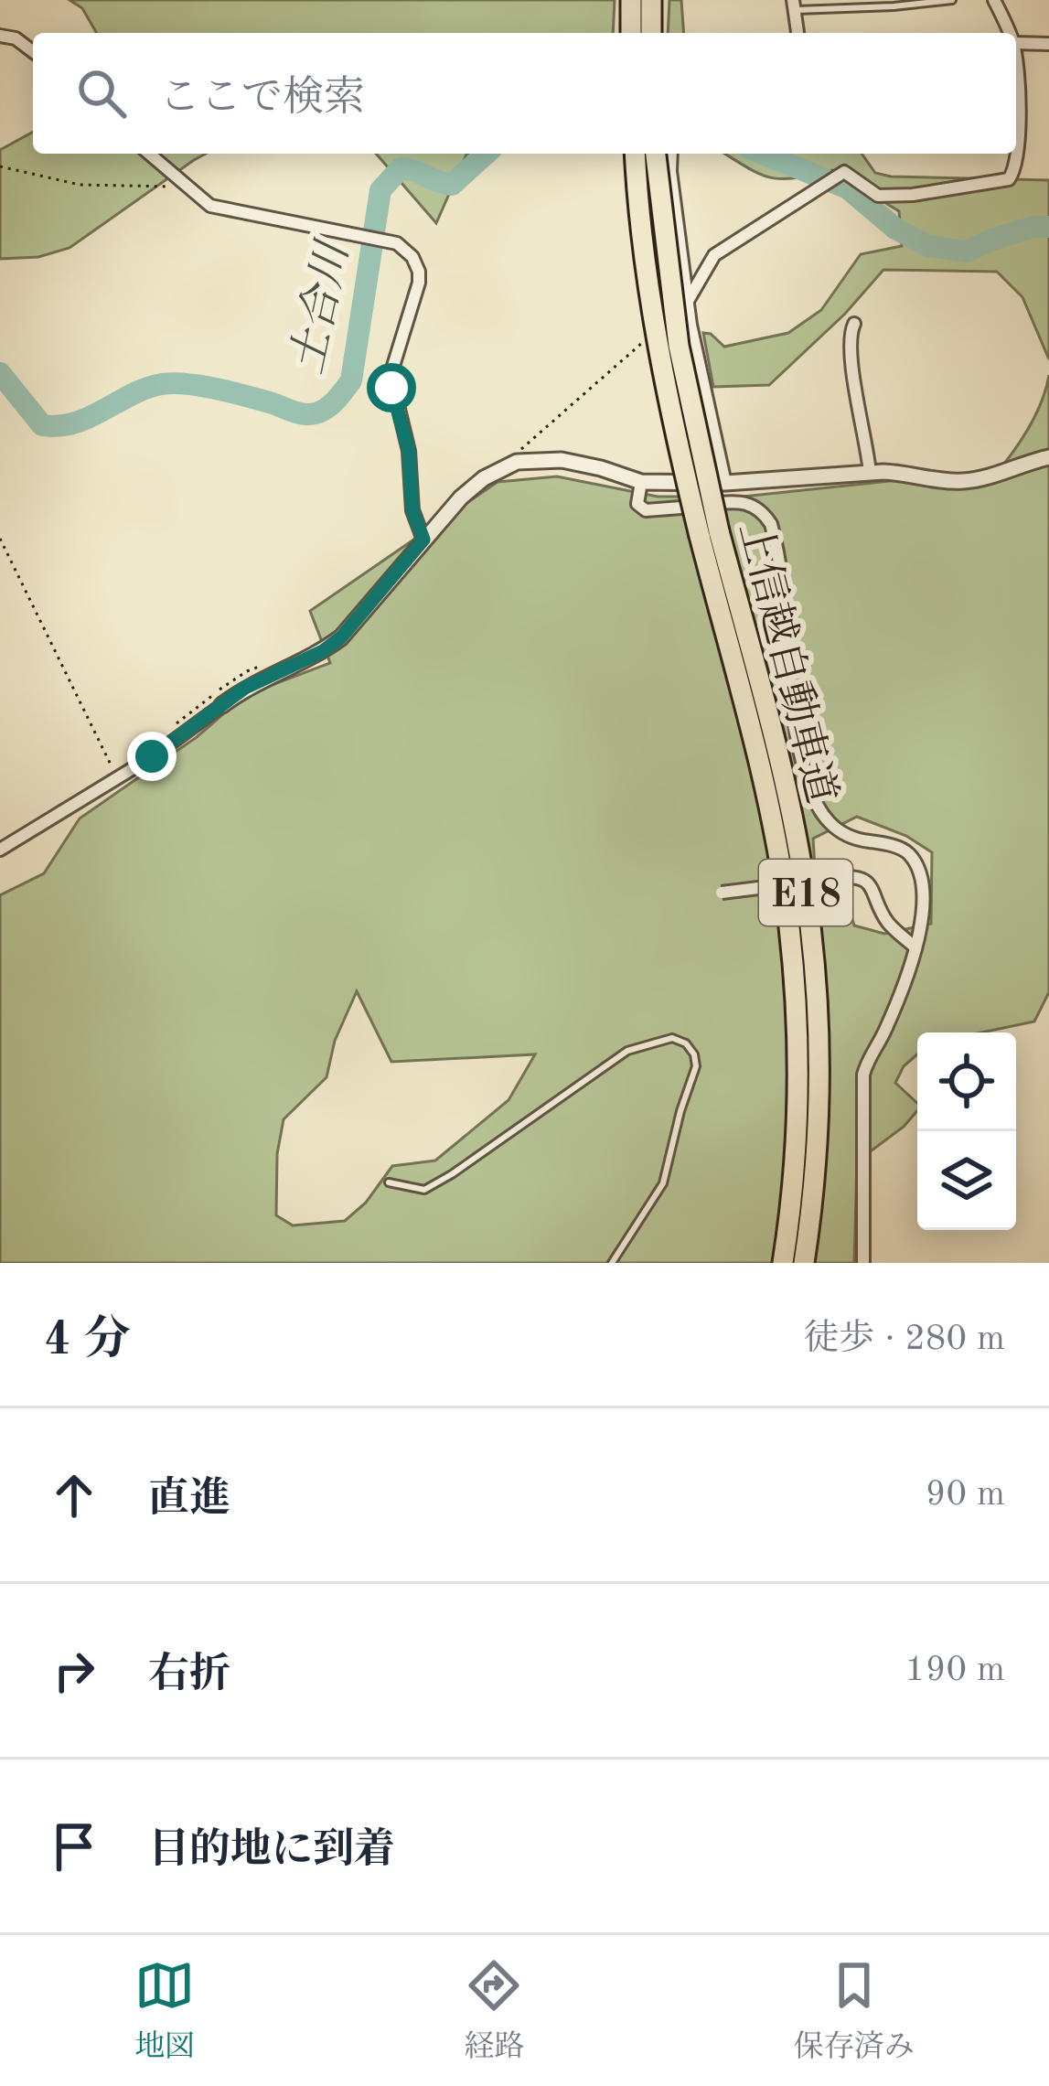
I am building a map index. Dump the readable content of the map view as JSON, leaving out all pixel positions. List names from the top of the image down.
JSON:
{
  "streets": {
    "highway": ["上信越自動車道", "E18"]
  },
  "water": ["土合川"],
  "page": {
    "search": "ここで検索",
    "heading": ["4 分", "徒歩 · 280 m"],
    "list": [
      ["直進", "90 m"],
      ["右折", "190 m"],
      "目的地に到着"
    ],
    "nav": ["地図", "経路", "保存済み"]
  }
}
